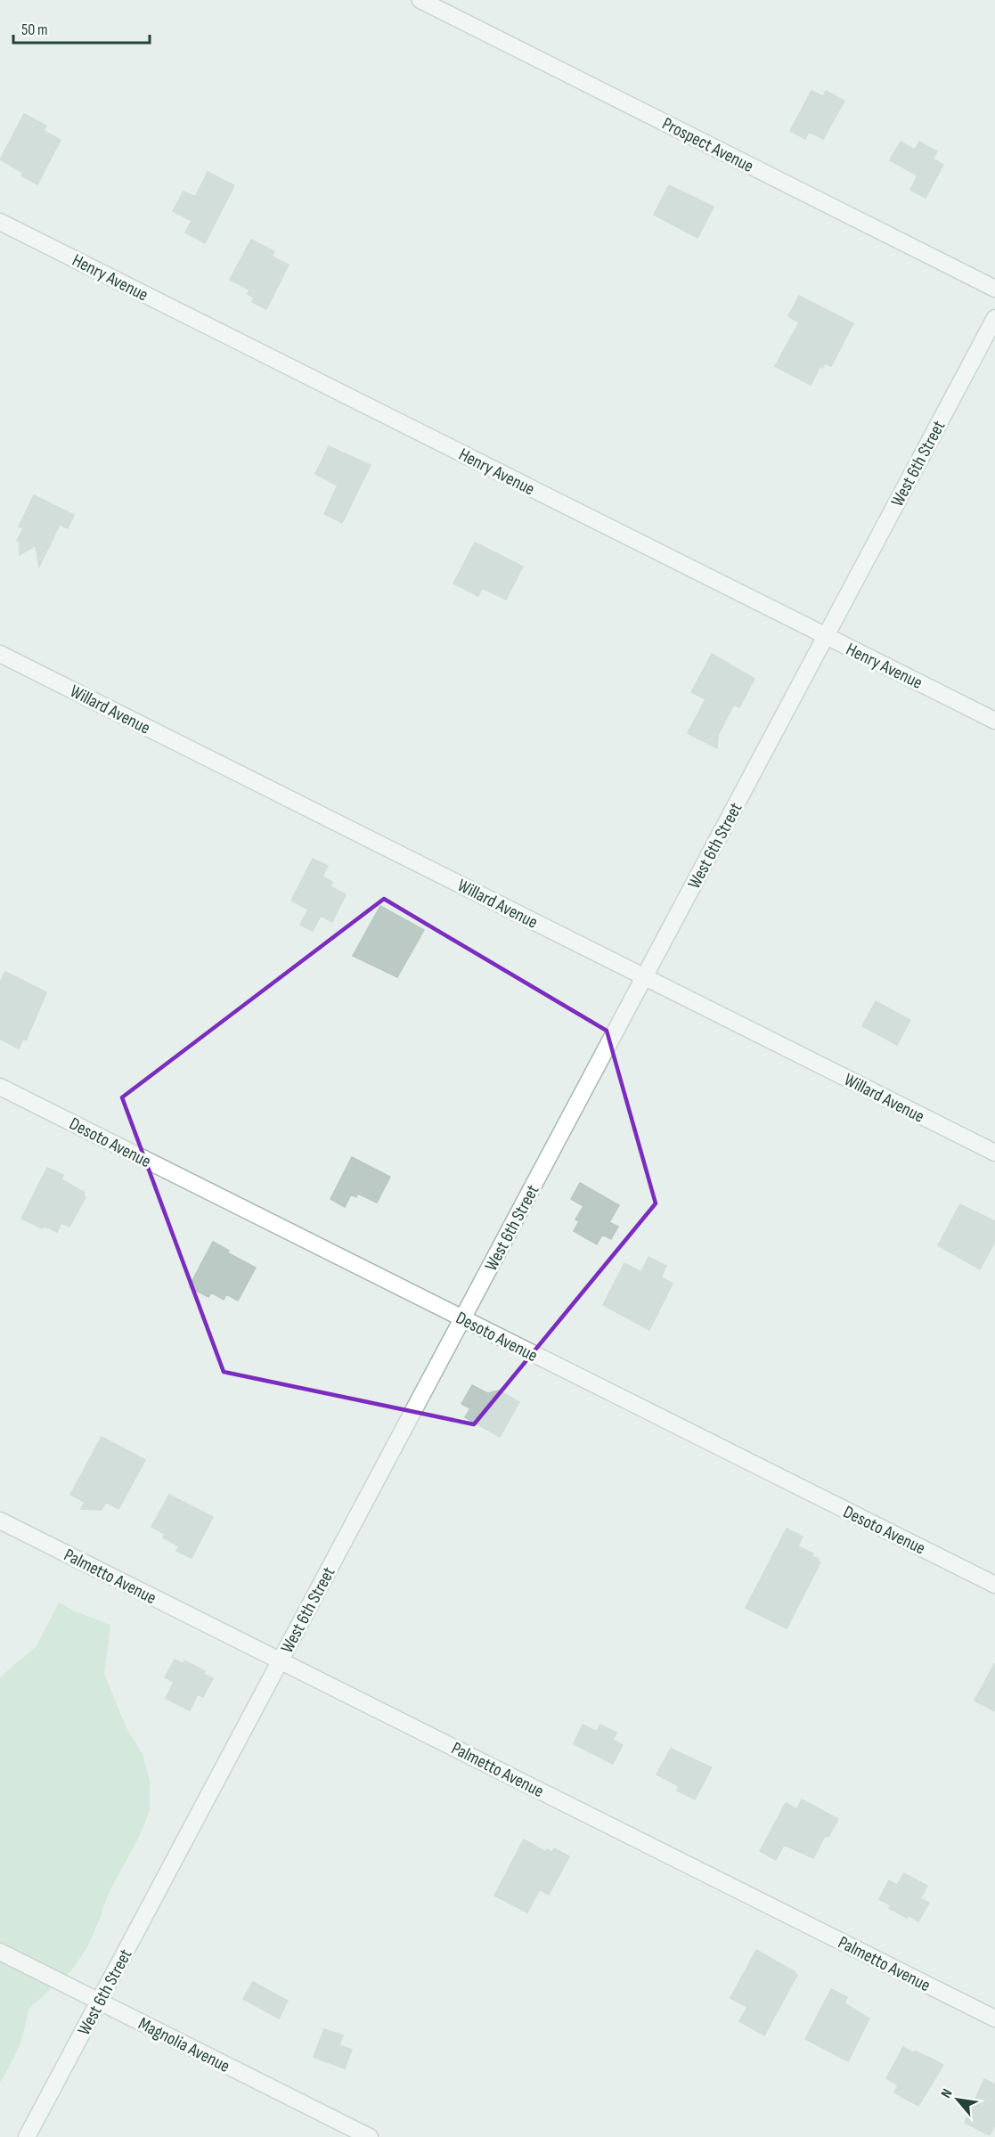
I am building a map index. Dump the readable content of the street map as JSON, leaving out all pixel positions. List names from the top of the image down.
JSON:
{
  "streets": {
    "street": [
      "Prospect Avenue",
      "Henry Avenue",
      "West 6th Street",
      "Willard Avenue",
      "Desoto Avenue",
      "Palmetto Avenue",
      "Magnolia Avenue"
    ]
  },
  "crossings": [
    ["Henry Avenue", "West 6th Street"],
    ["West 6th Street", "Willard Avenue"],
    ["West 6th Street", "Desoto Avenue"],
    ["West 6th Street", "Palmetto Avenue"],
    ["West 6th Street", "Magnolia Avenue"]
  ],
  "scale_bar": "50 m",
  "north": "top left"
}
